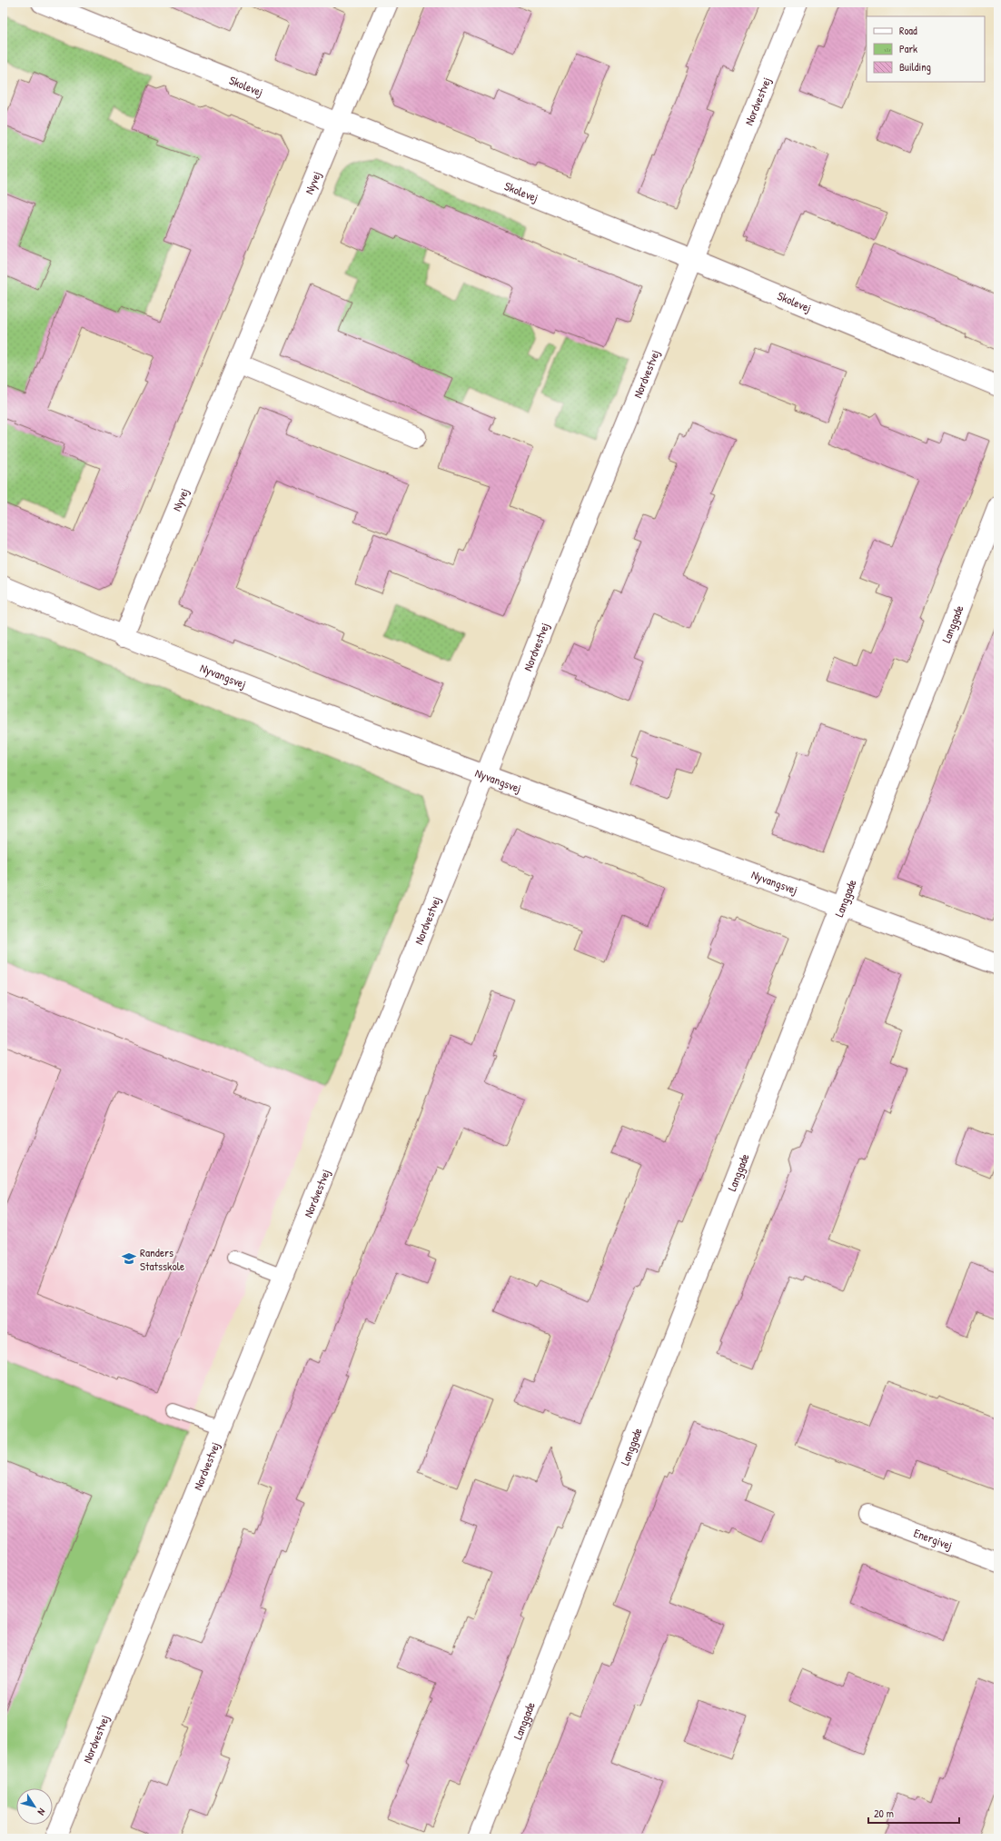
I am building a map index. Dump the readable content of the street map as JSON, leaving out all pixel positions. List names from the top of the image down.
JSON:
{
  "streets": {
    "street": [
      "Skolevej",
      "Nordvestvej",
      "Nyvej",
      "Langgade",
      "Nyvangsvej",
      "Energivej"
    ]
  },
  "crossings": [
    ["Skolevej", "Nordvestvej"],
    ["Skolevej", "Nyvej"],
    ["Nordvestvej", "Nyvangsvej"],
    ["Nyvej", "Nyvangsvej"],
    ["Langgade", "Nyvangsvej"]
  ],
  "places": {
    "school or university": ["Randers Statsskole"]
  },
  "legend": ["Road", "Park", "Building"],
  "scale_bar": "20 m",
  "north": "bottom right"
}
